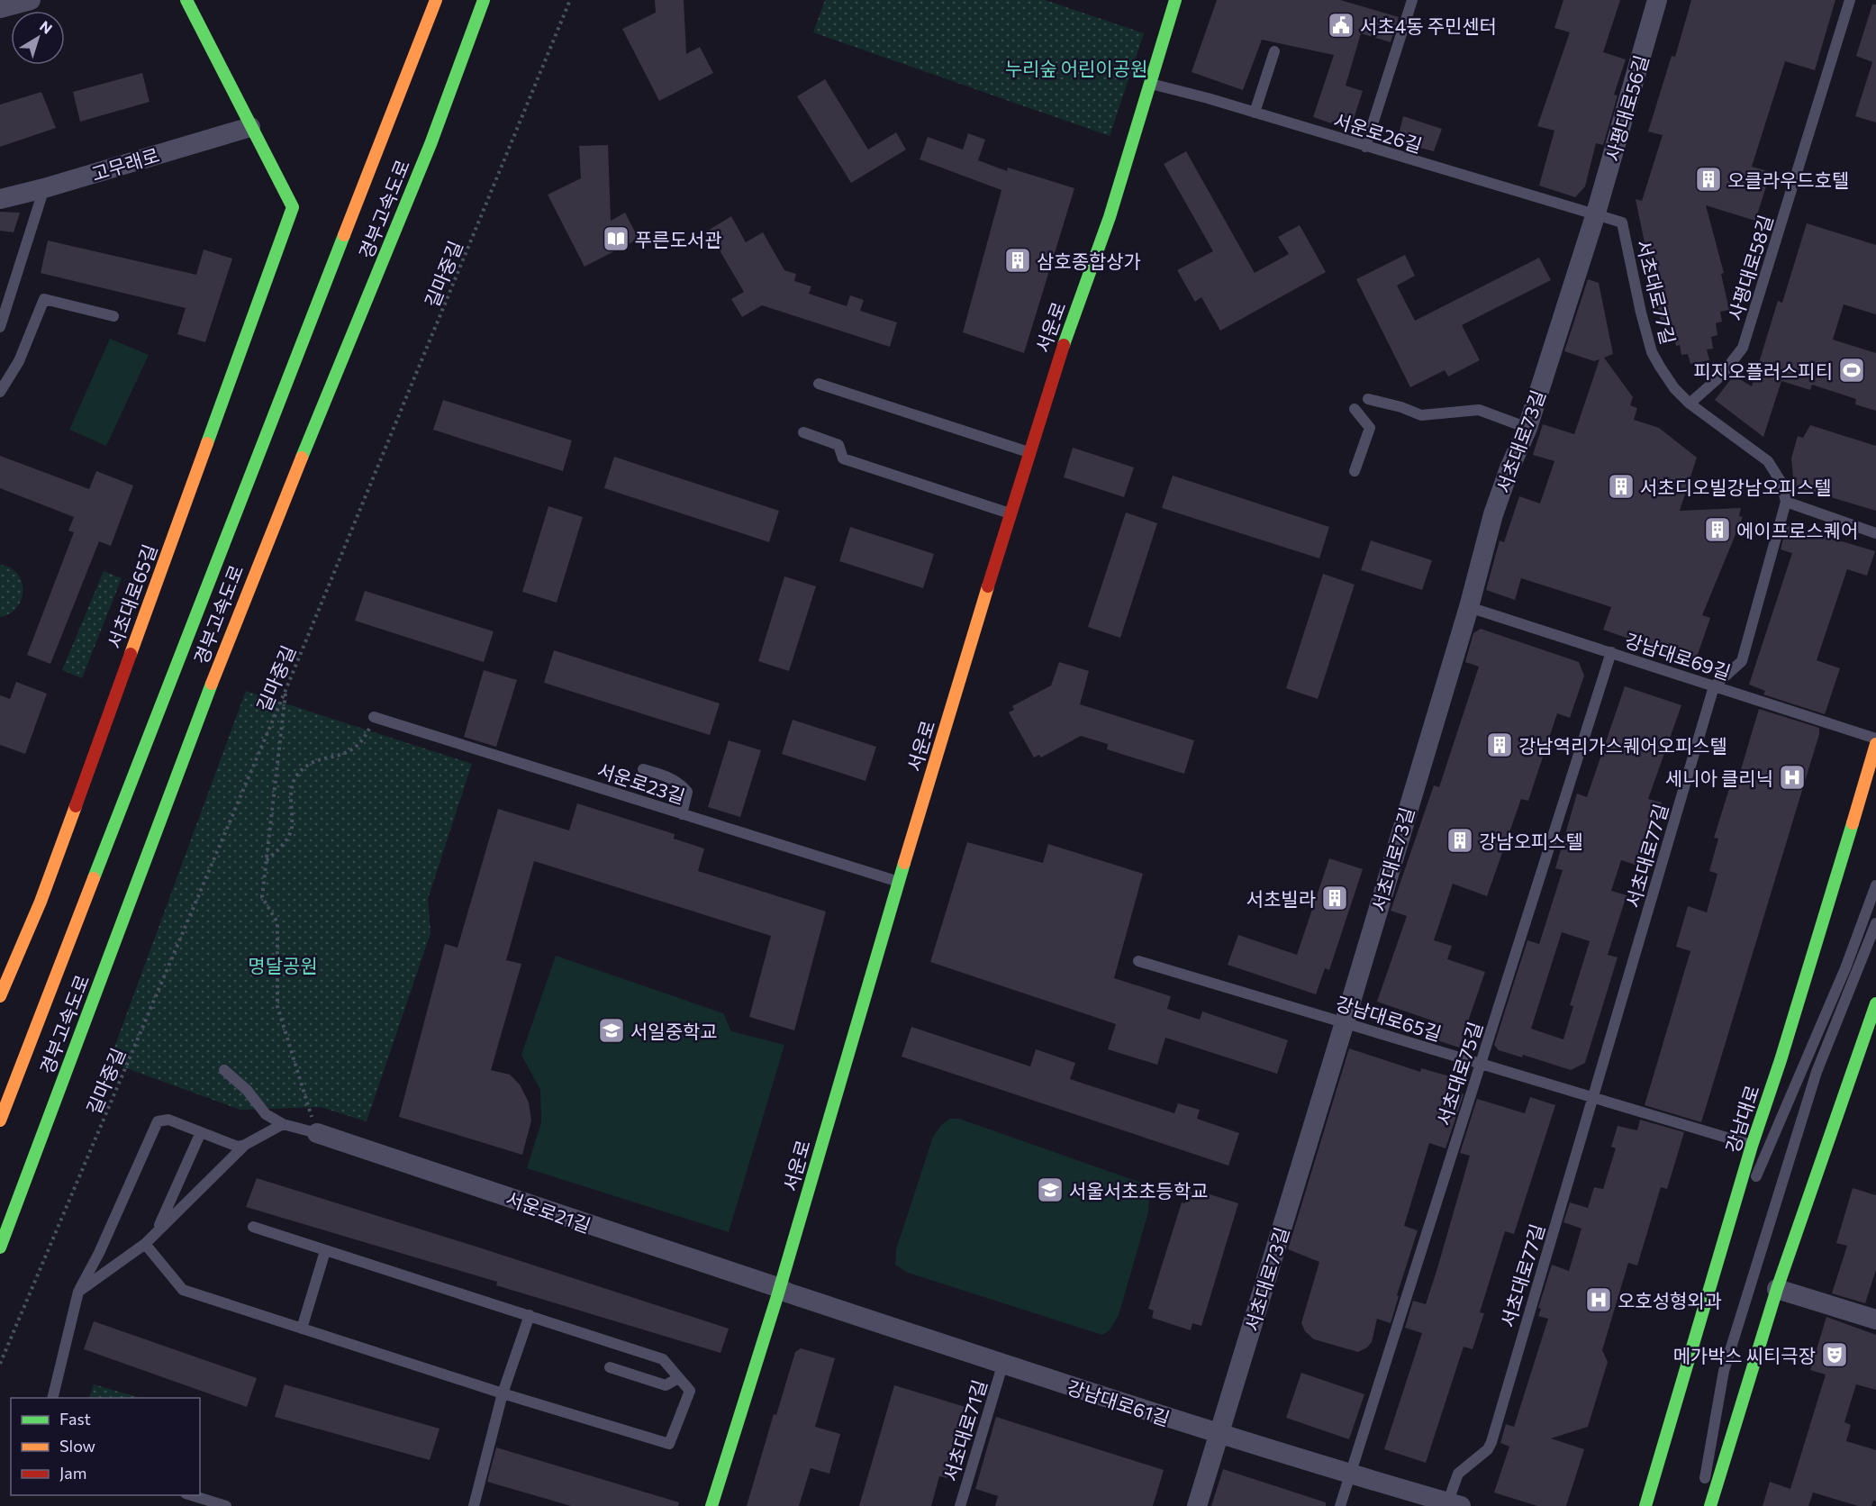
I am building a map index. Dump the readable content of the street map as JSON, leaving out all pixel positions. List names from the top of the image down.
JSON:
{
  "streets": {
    "main road": [
      "경부고속도로",
      "서운로",
      "서초대로65길",
      "강남대로"
    ],
    "street": [
      "사평대로56길",
      "고무래로",
      "서초대로73길",
      "서운로21길",
      "강남대로61길"
    ],
    "lane": [
      "서운로26길",
      "사평대로58길",
      "서초대로77길",
      "강남대로69길",
      "서운로23길",
      "강남대로65길",
      "서초대로75길",
      "서초대로71길"
    ],
    "path": ["길마중길"]
  },
  "crossings": [
    ["사평대로56길", "서운로26길"],
    ["사평대로56길", "서초대로77길"],
    ["사평대로56길", "서초대로73길"],
    ["서운로26길", "서초대로77길"],
    ["서운로26길", "서운로"],
    ["서운로26길", "서초대로73길"],
    ["고무래로", "서초대로65길"],
    ["사평대로58길", "서초대로77길"],
    ["서초대로77길", "서초대로73길"],
    ["서초대로77길", "강남대로69길"],
    ["서초대로77길", "강남대로65길"],
    ["서초대로77길", "강남대로61길"],
    ["서운로", "서운로23길"],
    ["서운로", "서운로21길"],
    ["서운로", "강남대로61길"],
    ["서초대로73길", "강남대로69길"],
    ["서초대로73길", "강남대로65길"],
    ["서초대로73길", "강남대로61길"],
    ["강남대로69길", "서초대로75길"],
    ["강남대로65길", "서초대로75길"],
    ["강남대로65길", "강남대로"],
    ["서초대로75길", "강남대로61길"],
    ["서운로21길", "강남대로61길"],
    ["강남대로61길", "서초대로71길"]
  ],
  "parks": ["누리숲 어린이공원", "명달공원"],
  "places": {
    "public building": ["서초4동 주민센터"],
    "building": [
      "오클라우드호텔",
      "삼호종합상가",
      "서초디오빌강남오피스텔",
      "에이프로스퀘어",
      "강남역리가스퀘어오피스텔",
      "강남오피스텔",
      "서초빌라"
    ],
    "library": ["푸른도서관"],
    "sports": ["피지오플러스피티"],
    "hospital": ["세니아 클리닉", "오호성형외과"],
    "school or university": ["서일중학교", "서울서초초등학교"],
    "theatre": ["메가박스 씨티극장"]
  },
  "legend": ["Fast", "Slow", "Jam"],
  "north": "top right"
}
